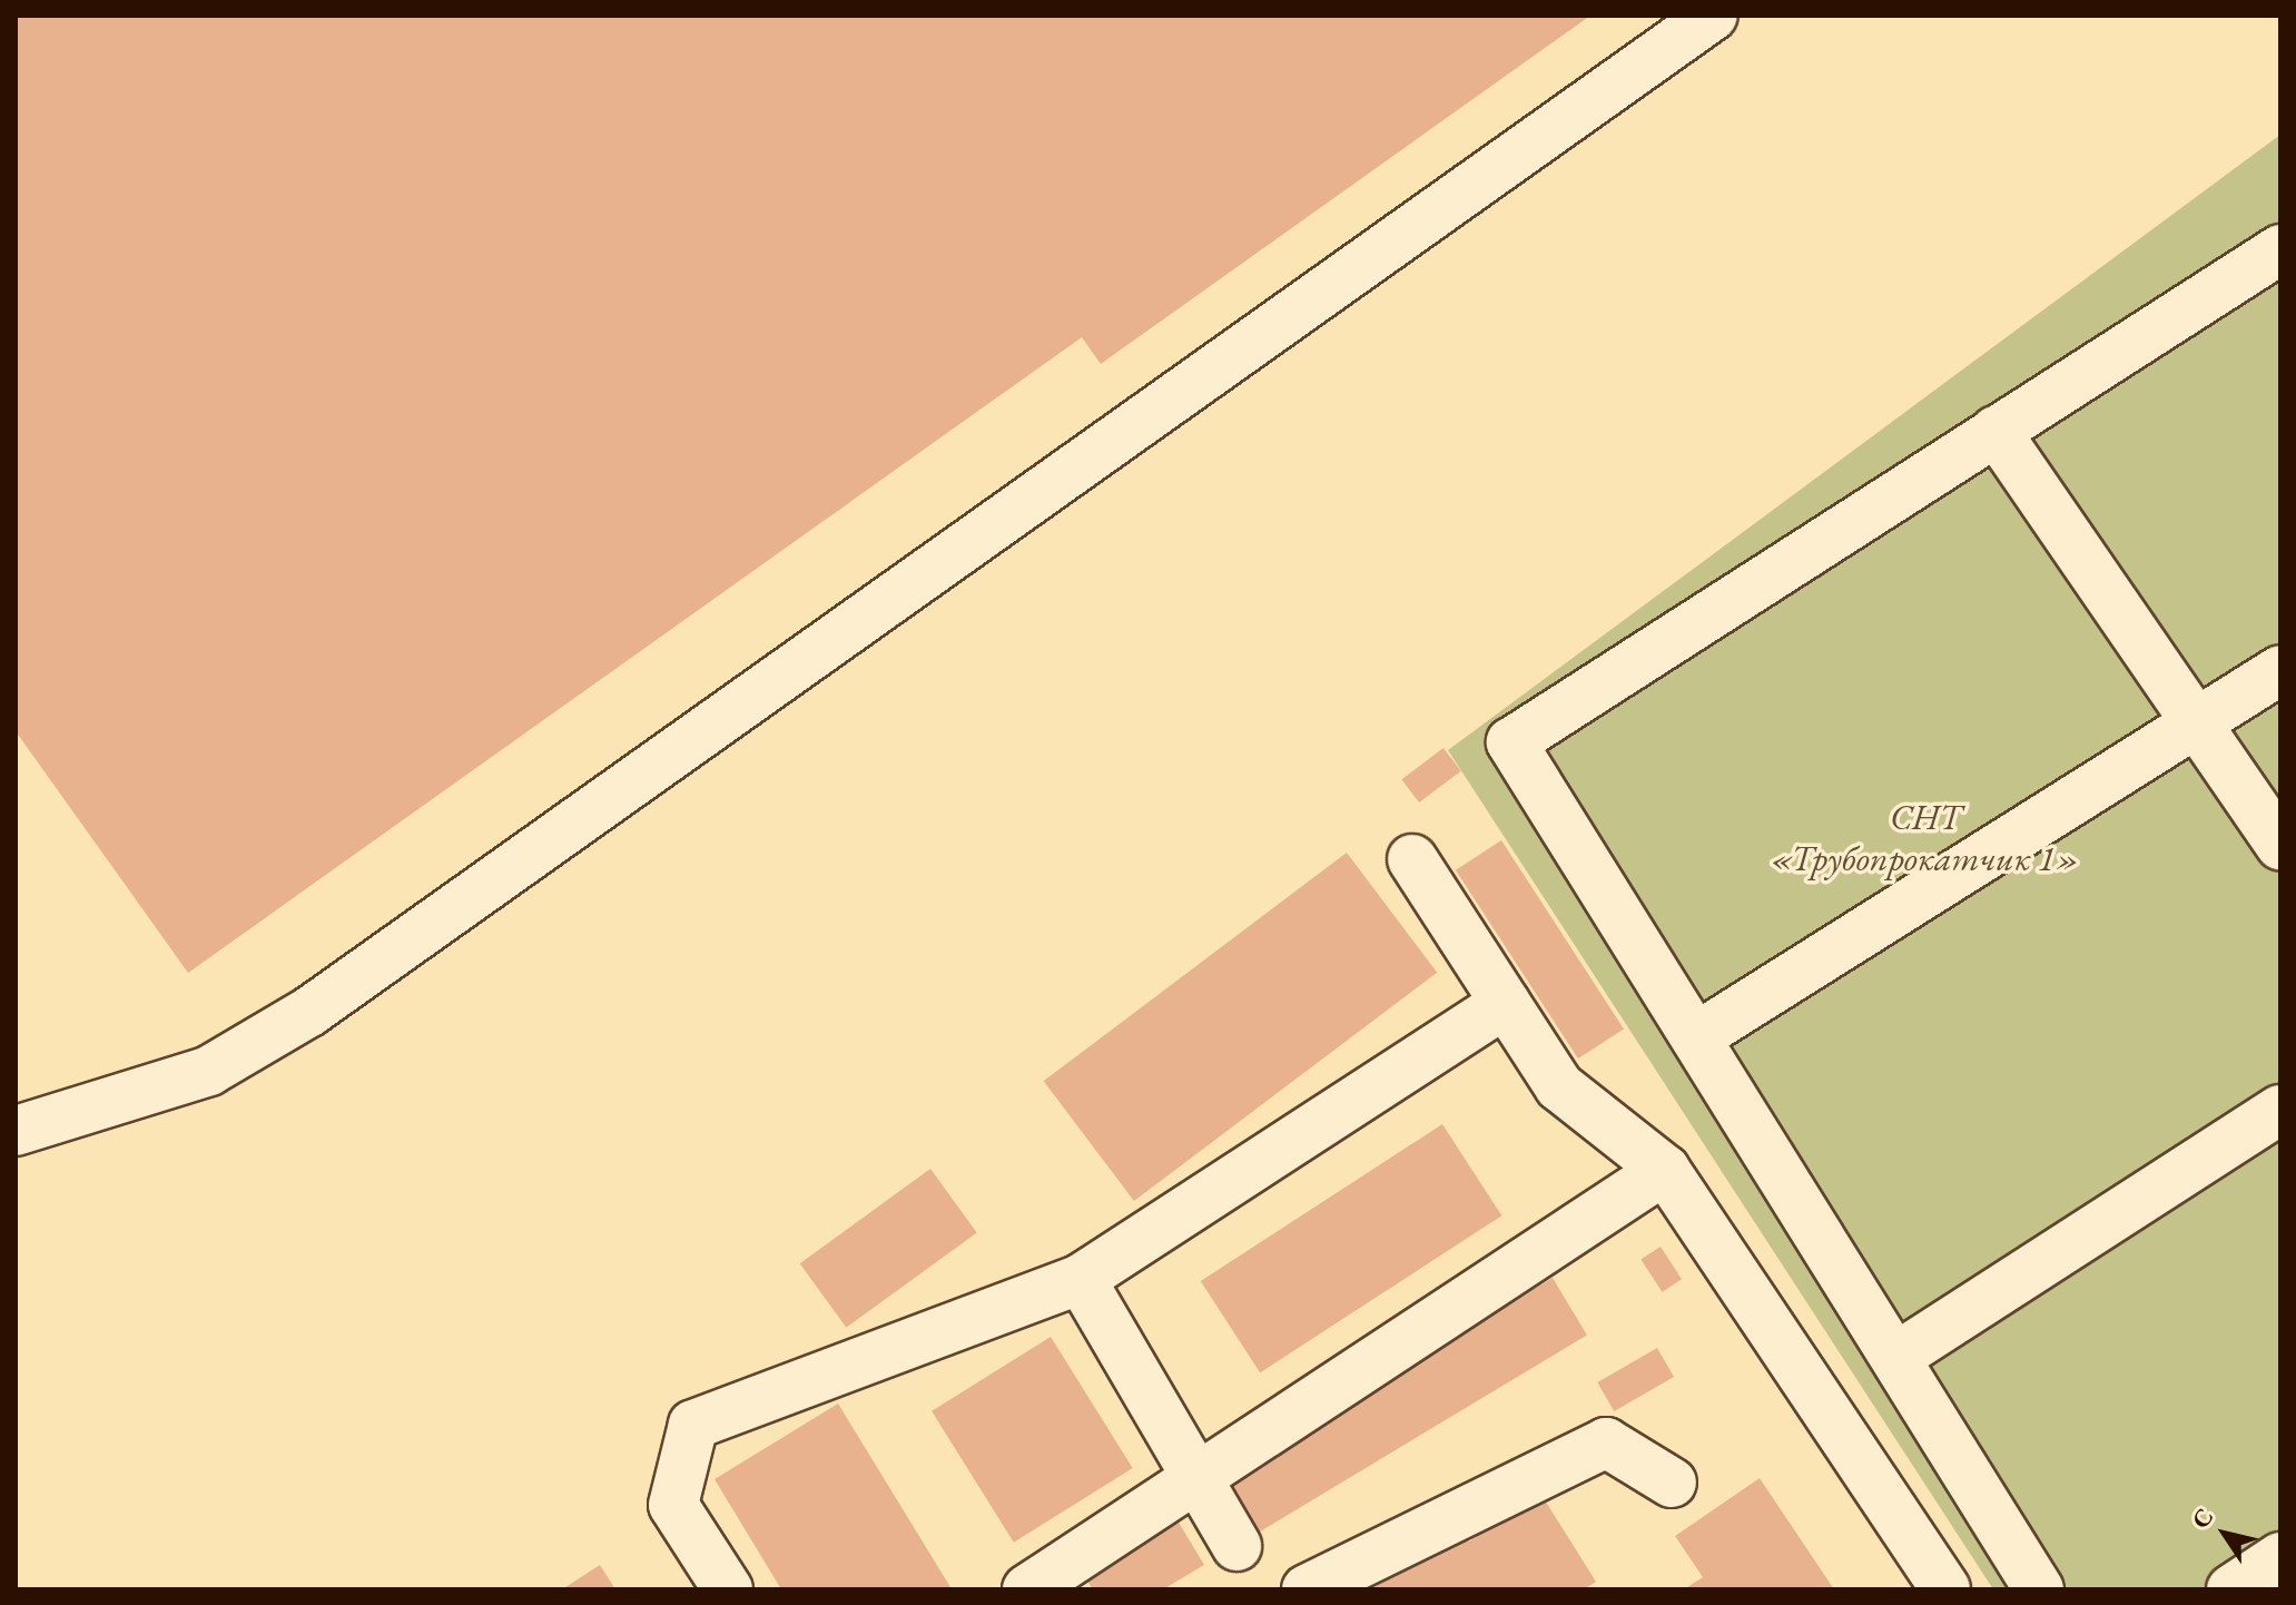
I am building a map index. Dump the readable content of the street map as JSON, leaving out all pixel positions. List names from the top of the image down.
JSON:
{
  "parks": ["СНТ «Трубопрокатчик 1»"],
  "north": "top left"
}
